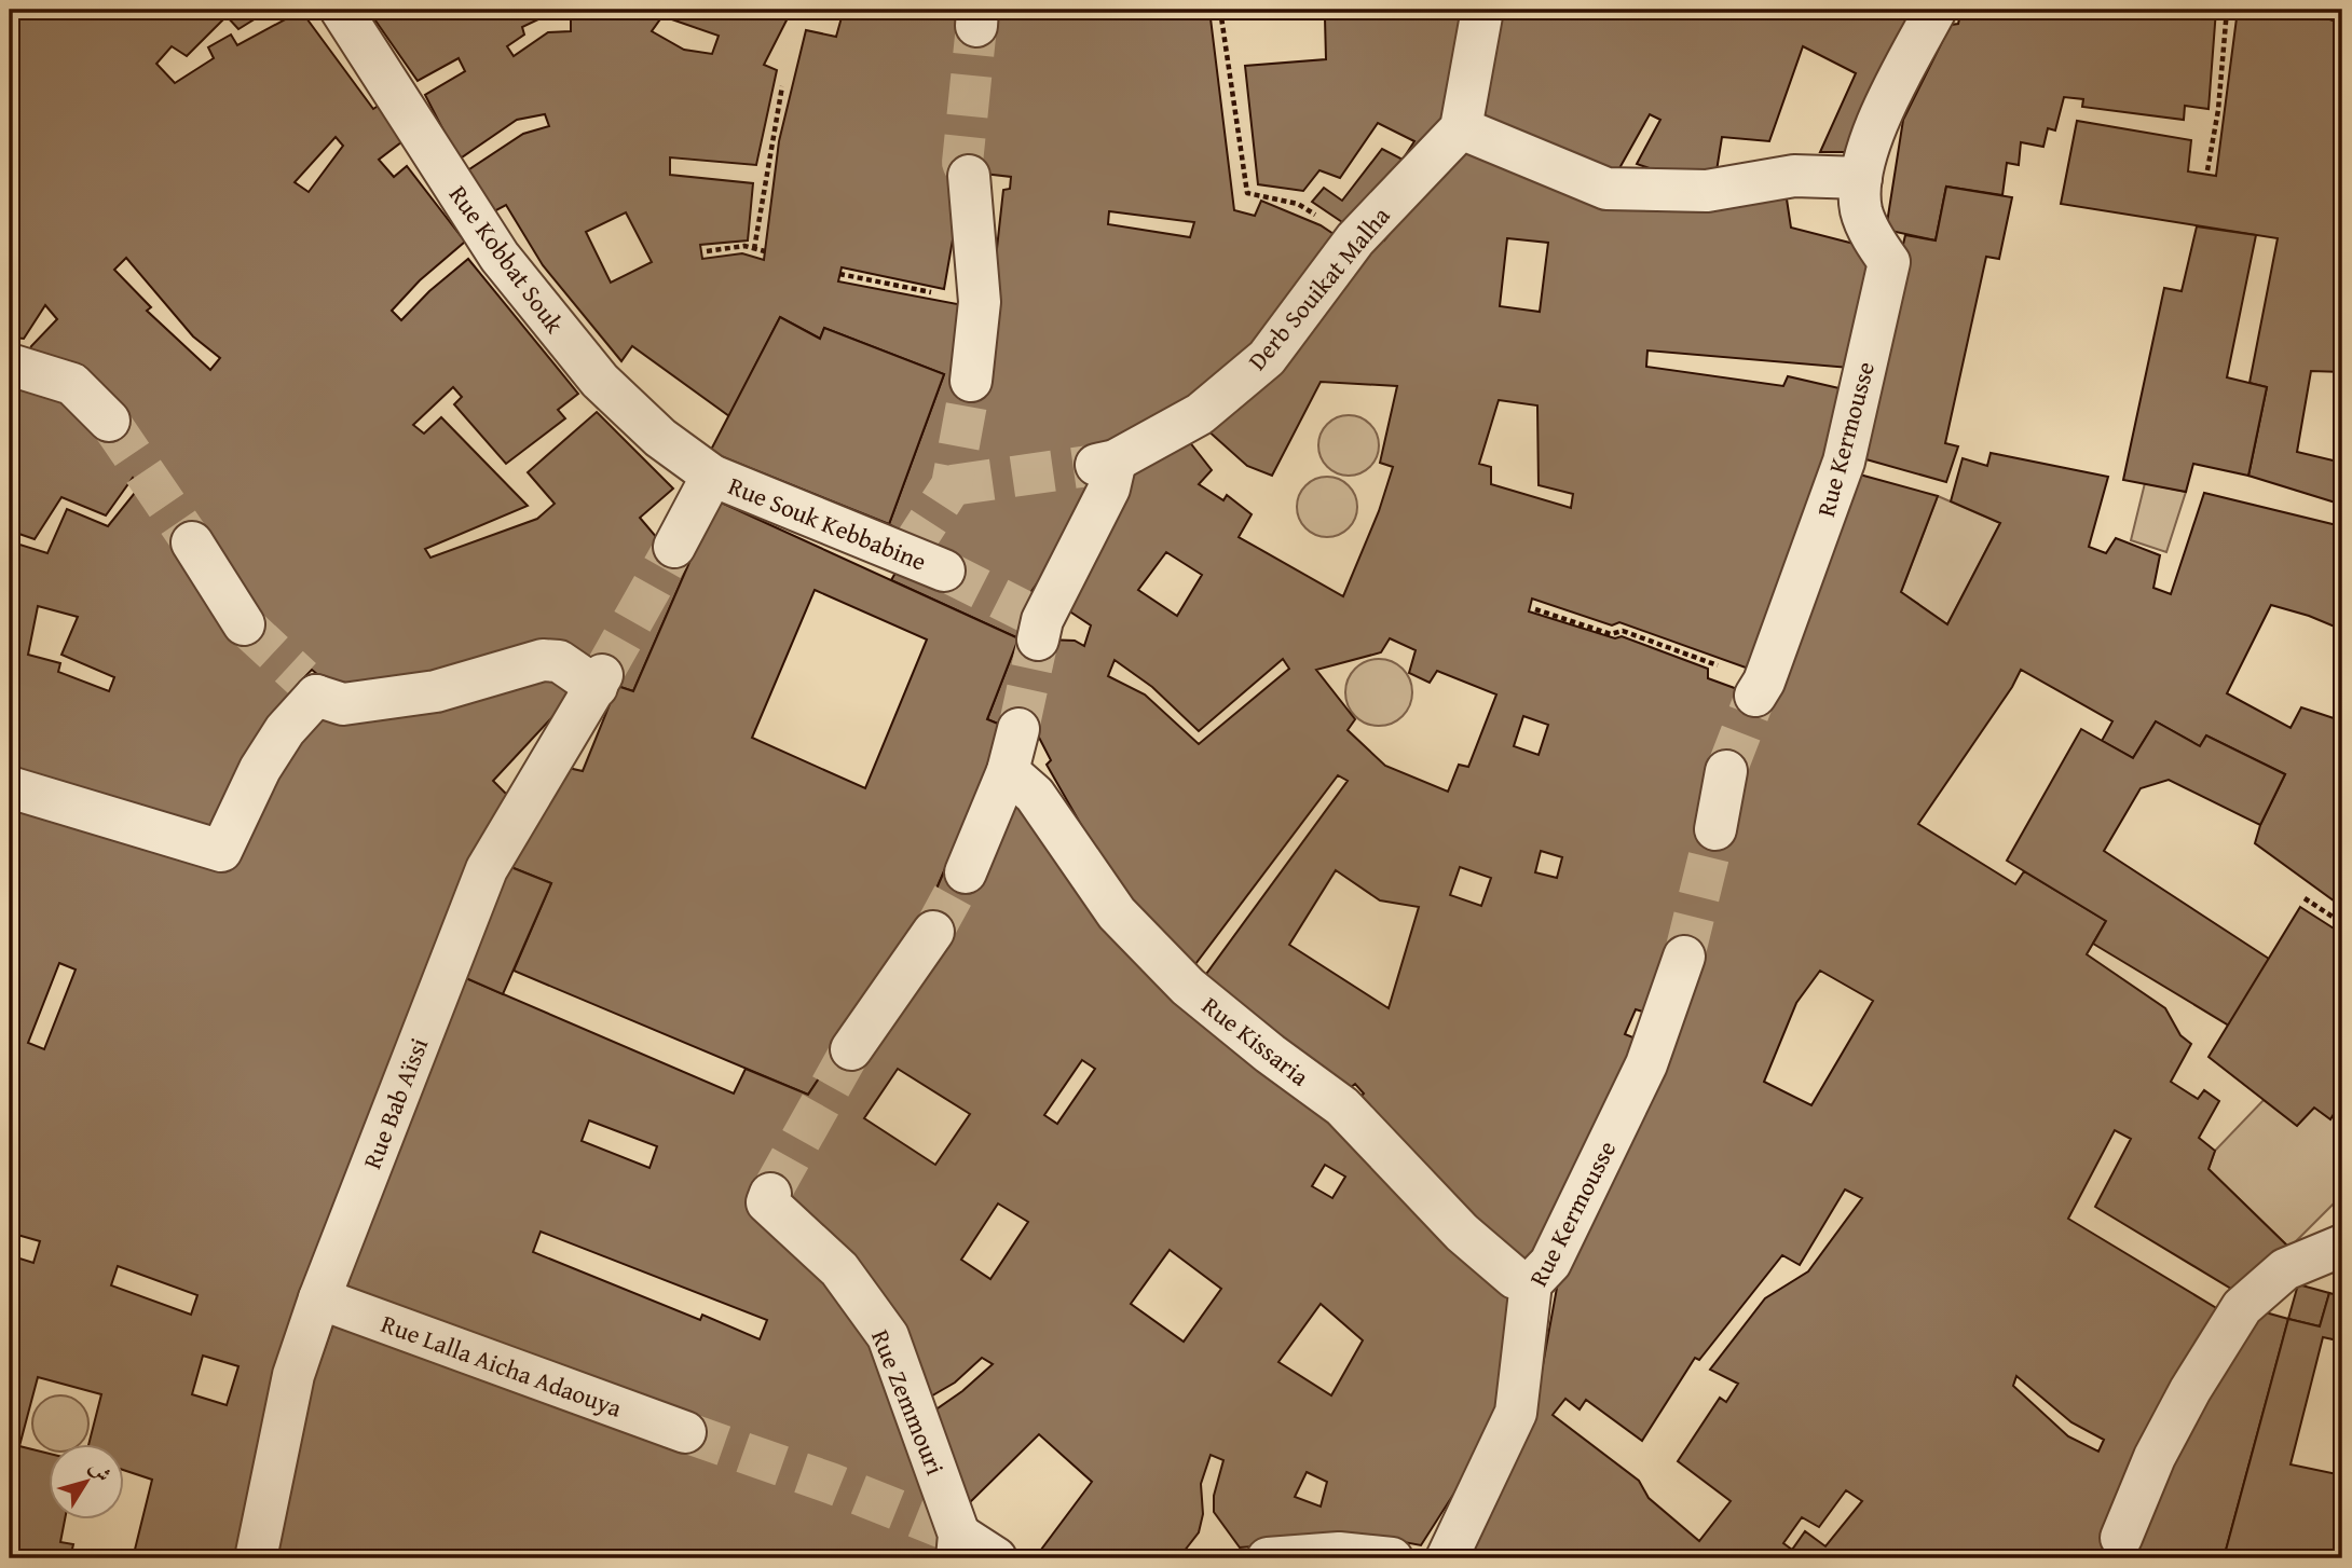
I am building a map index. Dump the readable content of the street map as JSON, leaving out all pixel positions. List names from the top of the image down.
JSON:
{
  "streets": {
    "street": [
      "Rue Kobbat Souk",
      "Derb Souikat Malha",
      "Rue Kermousse",
      "Rue Souk Kebbabine",
      "Rue Kissaria",
      "Rue Bab Aïssi",
      "Rue Lalla Aicha Adaouya",
      "Rue Zemmouri"
    ]
  },
  "crossings": [
    ["Rue Kobbat Souk", "Rue Souk Kebbabine"],
    ["Rue Kermousse", "Rue Kissaria"],
    ["Rue Bab Aïssi", "Rue Lalla Aicha Adaouya"]
  ],
  "north": "top right"
}
